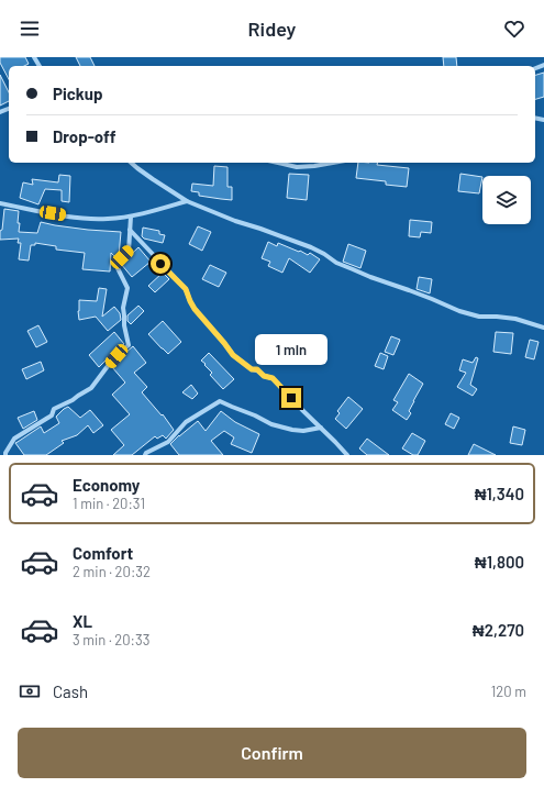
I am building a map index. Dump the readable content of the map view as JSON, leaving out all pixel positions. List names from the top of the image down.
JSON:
{
  "page": {
    "header": "Ridey",
    "banner": ["Pickup", "Drop-off"],
    "bubble": "1 min",
    "list": [
      {
        "name": "Economy",
        "note": "1 min · 20:31",
        "value": "₦1,340"
      },
      {
        "name": "Comfort",
        "note": "2 min · 20:32",
        "value": "₦1,800"
      },
      {
        "name": "XL",
        "note": "3 min · 20:33",
        "value": "₦2,270"
      }
    ],
    "pay": ["Cash", "120 m"],
    "buttons": "Confirm"
  }
}
